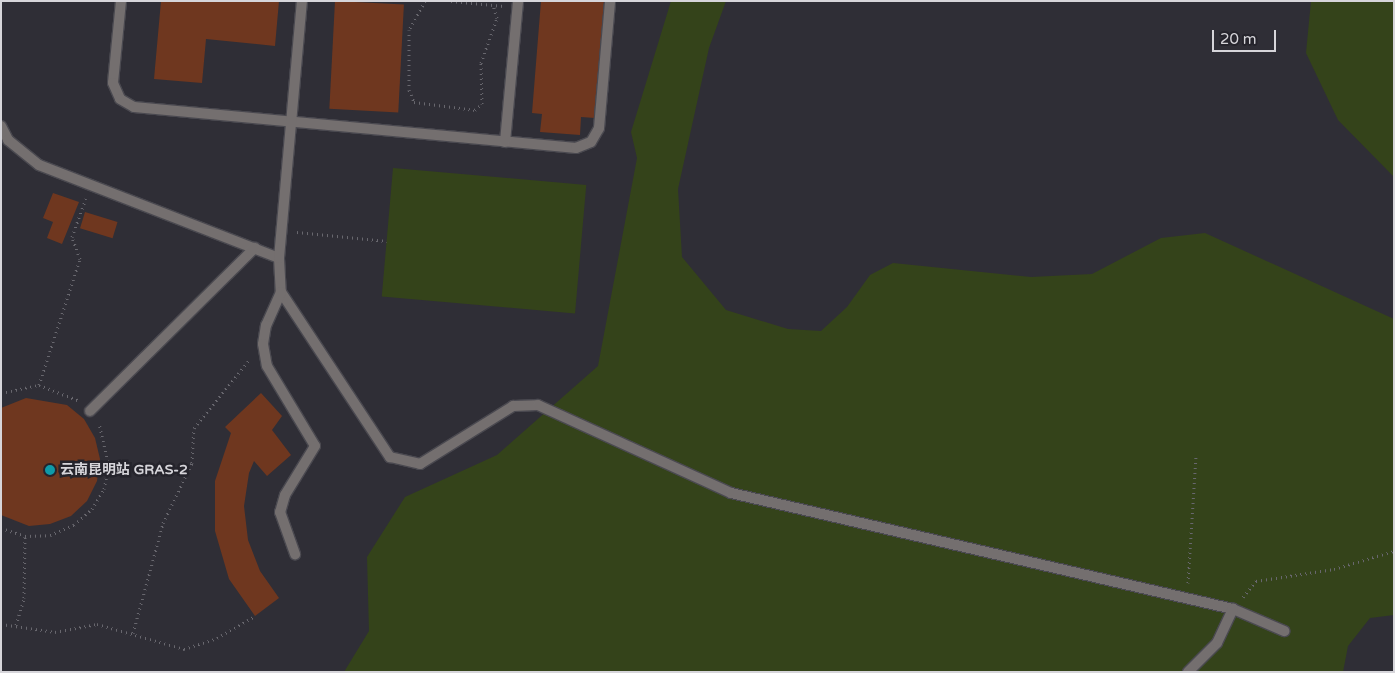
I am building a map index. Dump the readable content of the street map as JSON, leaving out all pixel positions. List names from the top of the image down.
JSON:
{
  "places": ["云南昆明站 GRAS-2"],
  "scale_bar": "20 m"
}
